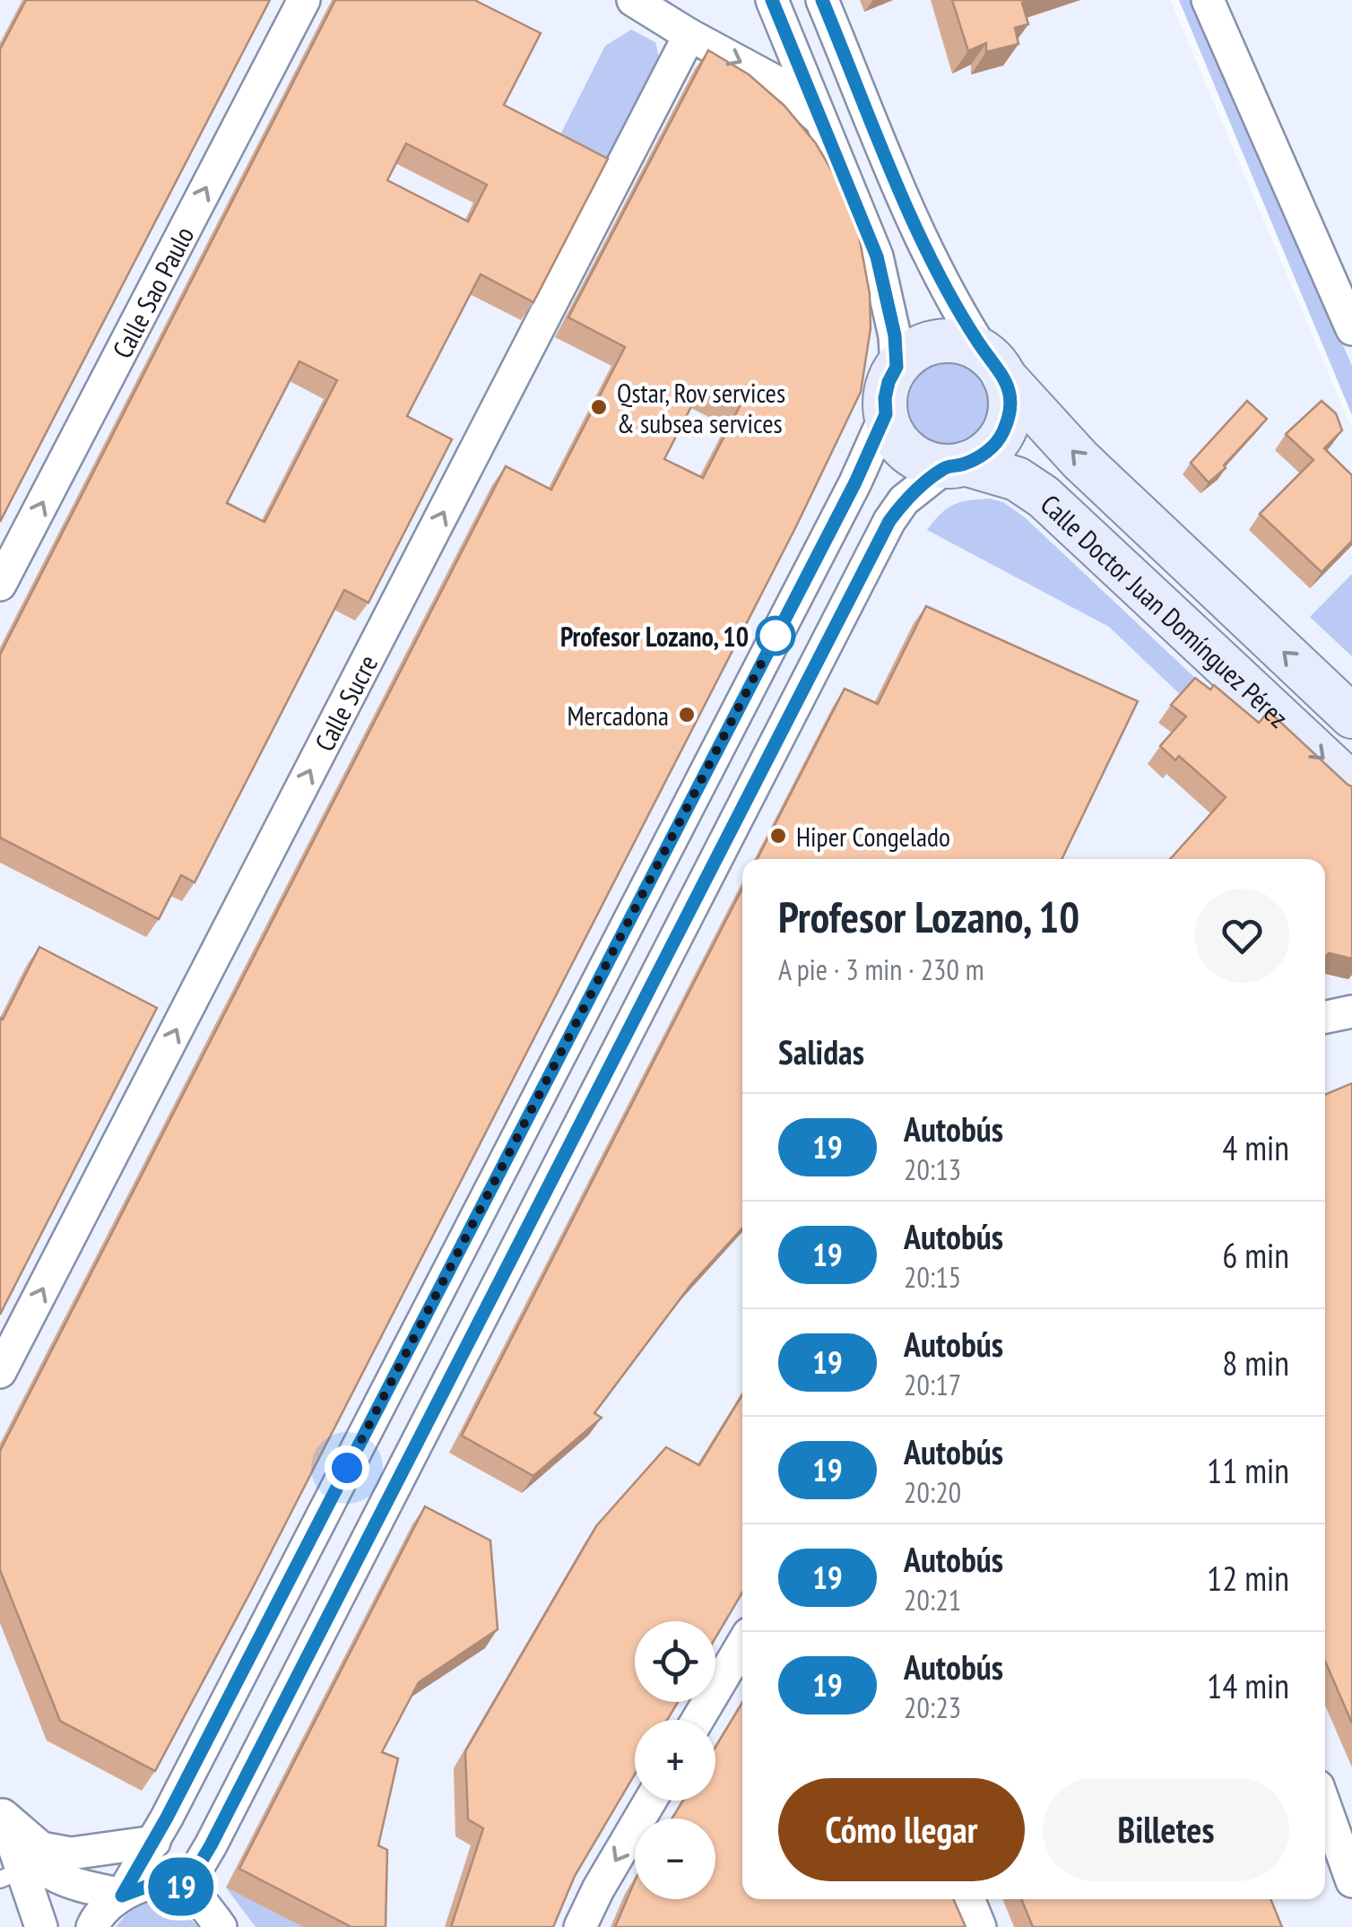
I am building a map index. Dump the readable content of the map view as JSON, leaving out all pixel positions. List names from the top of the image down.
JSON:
{
  "streets": {
    "street": ["Calle Sao Paulo", "Calle Doctor Juan Domínguez Pérez", "Calle Sucre"]
  },
  "one_way": ["Calle Sao Paulo", "Calle Sucre"],
  "places": [
    "Qstar, Rov services & subsea services",
    "Profesor Lozano, 10",
    "Mercadona",
    "Hiper Congelado"
  ],
  "lines": ["bus line 19"],
  "page": {
    "on_map": "19",
    "heading": [
      ["Profesor Lozano, 10", "A pie · 3 min · 230 m"],
      "Salidas"
    ],
    "list": [
      {
        "mark": "19",
        "name": "Autobús",
        "note": "20:13",
        "value": "4 min"
      },
      {
        "mark": "19",
        "name": "Autobús",
        "note": "20:15",
        "value": "6 min"
      },
      {
        "mark": "19",
        "name": "Autobús",
        "note": "20:17",
        "value": "8 min"
      },
      {
        "mark": "19",
        "name": "Autobús",
        "note": "20:20",
        "value": "11 min"
      },
      {
        "mark": "19",
        "name": "Autobús",
        "note": "20:21",
        "value": "12 min"
      },
      {
        "mark": "19",
        "name": "Autobús",
        "note": "20:23",
        "value": "14 min"
      }
    ],
    "map_buttons": ["+", "−"],
    "buttons": ["Cómo llegar", "Billetes"]
  }
}
